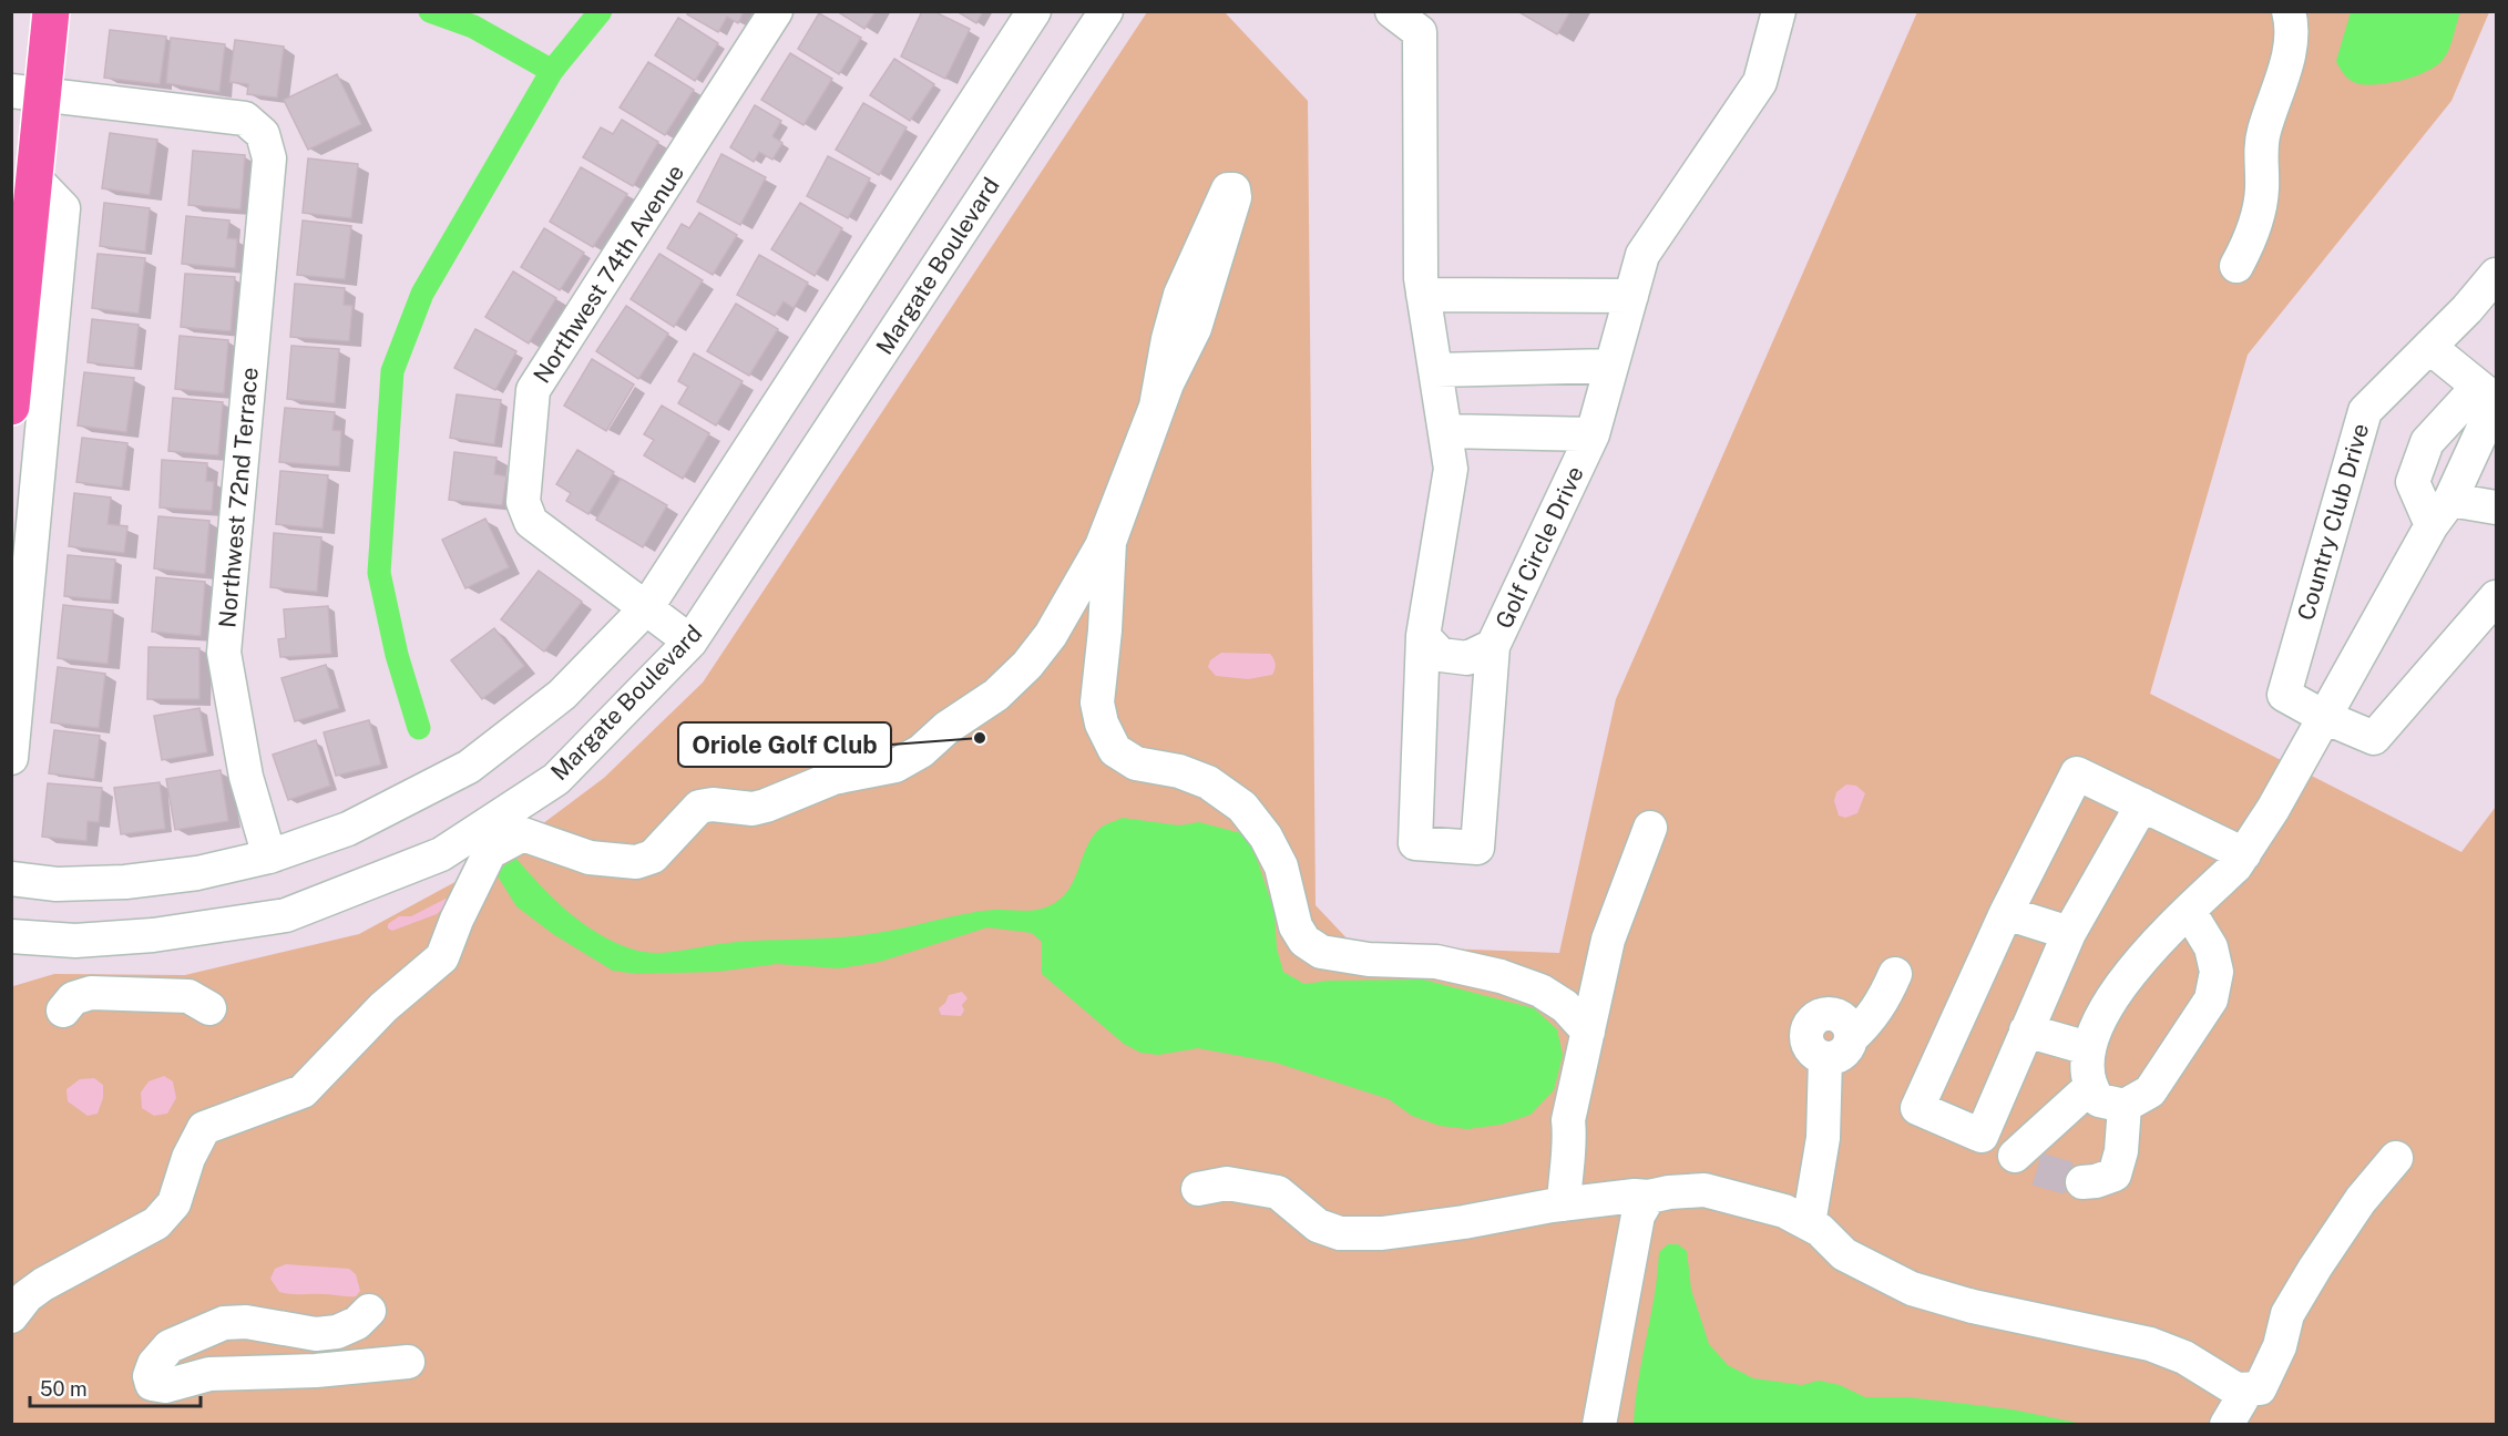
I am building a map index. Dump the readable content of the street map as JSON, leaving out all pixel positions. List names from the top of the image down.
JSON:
{
  "streets": {
    "street": [
      "Margate Boulevard",
      "Northwest 74th Avenue",
      "Northwest 72nd Terrace",
      "Country Club Drive",
      "Golf Circle Drive"
    ]
  },
  "crossings": [
    ["Margate Boulevard", "Northwest 74th Avenue"]
  ],
  "places": ["Oriole Golf Club"],
  "scale_bar": "50 m"
}
